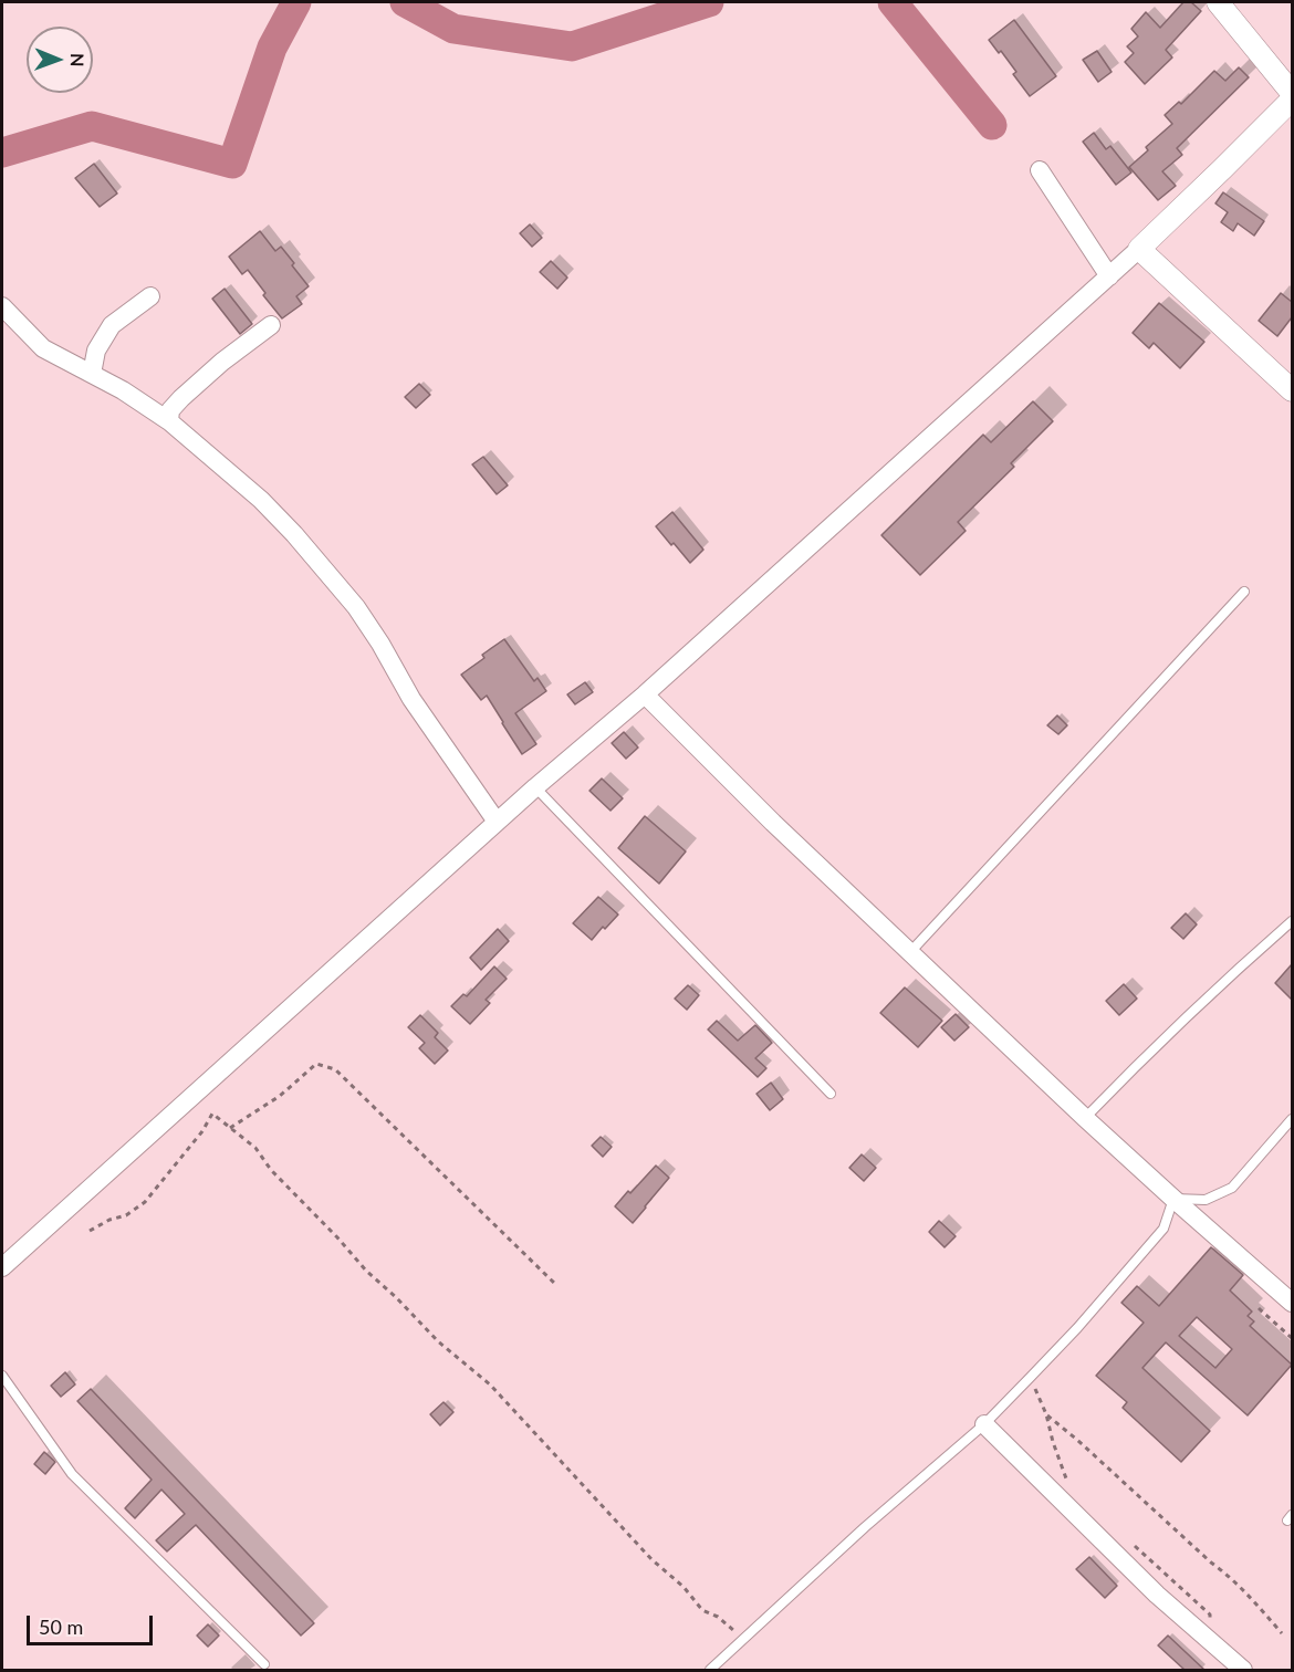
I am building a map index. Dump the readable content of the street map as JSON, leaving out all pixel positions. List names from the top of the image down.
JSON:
{
  "scale_bar": "50 m",
  "north": "right"
}
